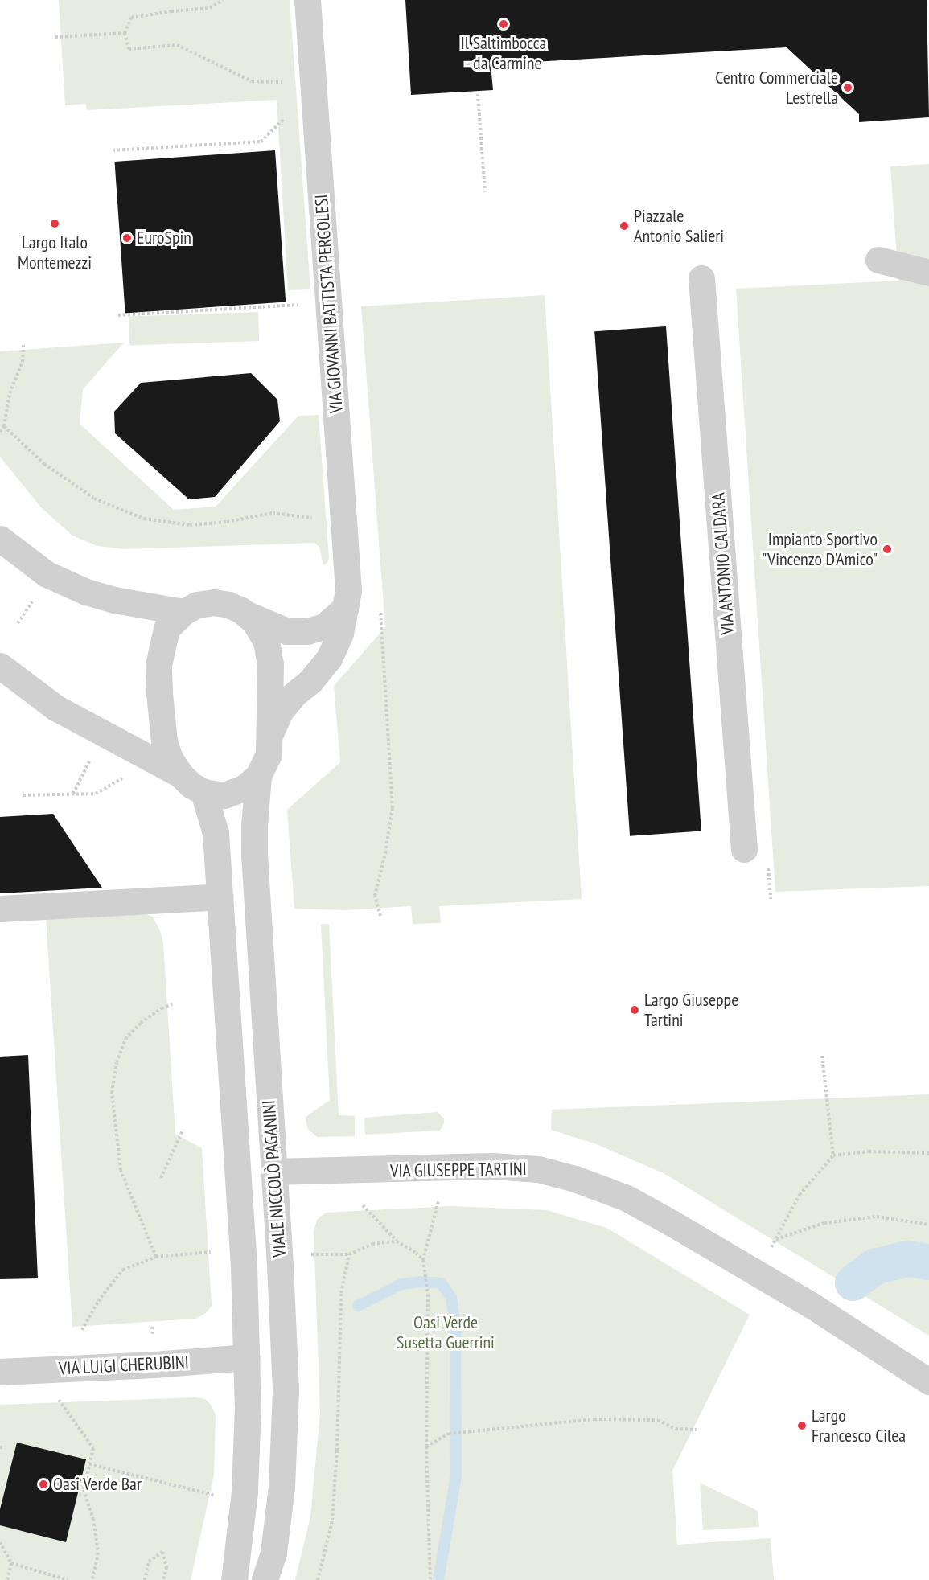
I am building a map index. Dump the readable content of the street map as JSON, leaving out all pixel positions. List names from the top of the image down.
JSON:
{
  "streets": {
    "street": [
      "VIA GIOVANNI BATTISTA PERGOLESI",
      "VIA ANTONIO CALDARA",
      "VIA GIUSEPPE TARTINI",
      "VIALE NICCOLÒ PAGANINI",
      "VIA LUIGI CHERUBINI"
    ]
  },
  "crossings": [
    ["VIA GIOVANNI BATTISTA PERGOLESI", "VIALE NICCOLÒ PAGANINI"],
    ["VIA GIUSEPPE TARTINI", "VIALE NICCOLÒ PAGANINI"],
    ["VIALE NICCOLÒ PAGANINI", "VIA LUIGI CHERUBINI"]
  ],
  "parks": ["Oasi Verde Susetta Guerrini"],
  "places": [
    "Il Saltimbocca - da Carmine",
    "Centro Commerciale Lestrella",
    "Largo Italo Montemezzi",
    "Piazzale Antonio Salieri",
    "EuroSpin",
    "Impianto Sportivo \"Vincenzo D'Amico\"",
    "Largo Giuseppe Tartini",
    "Largo Francesco Cilea",
    "Oasi Verde Bar"
  ]
}
